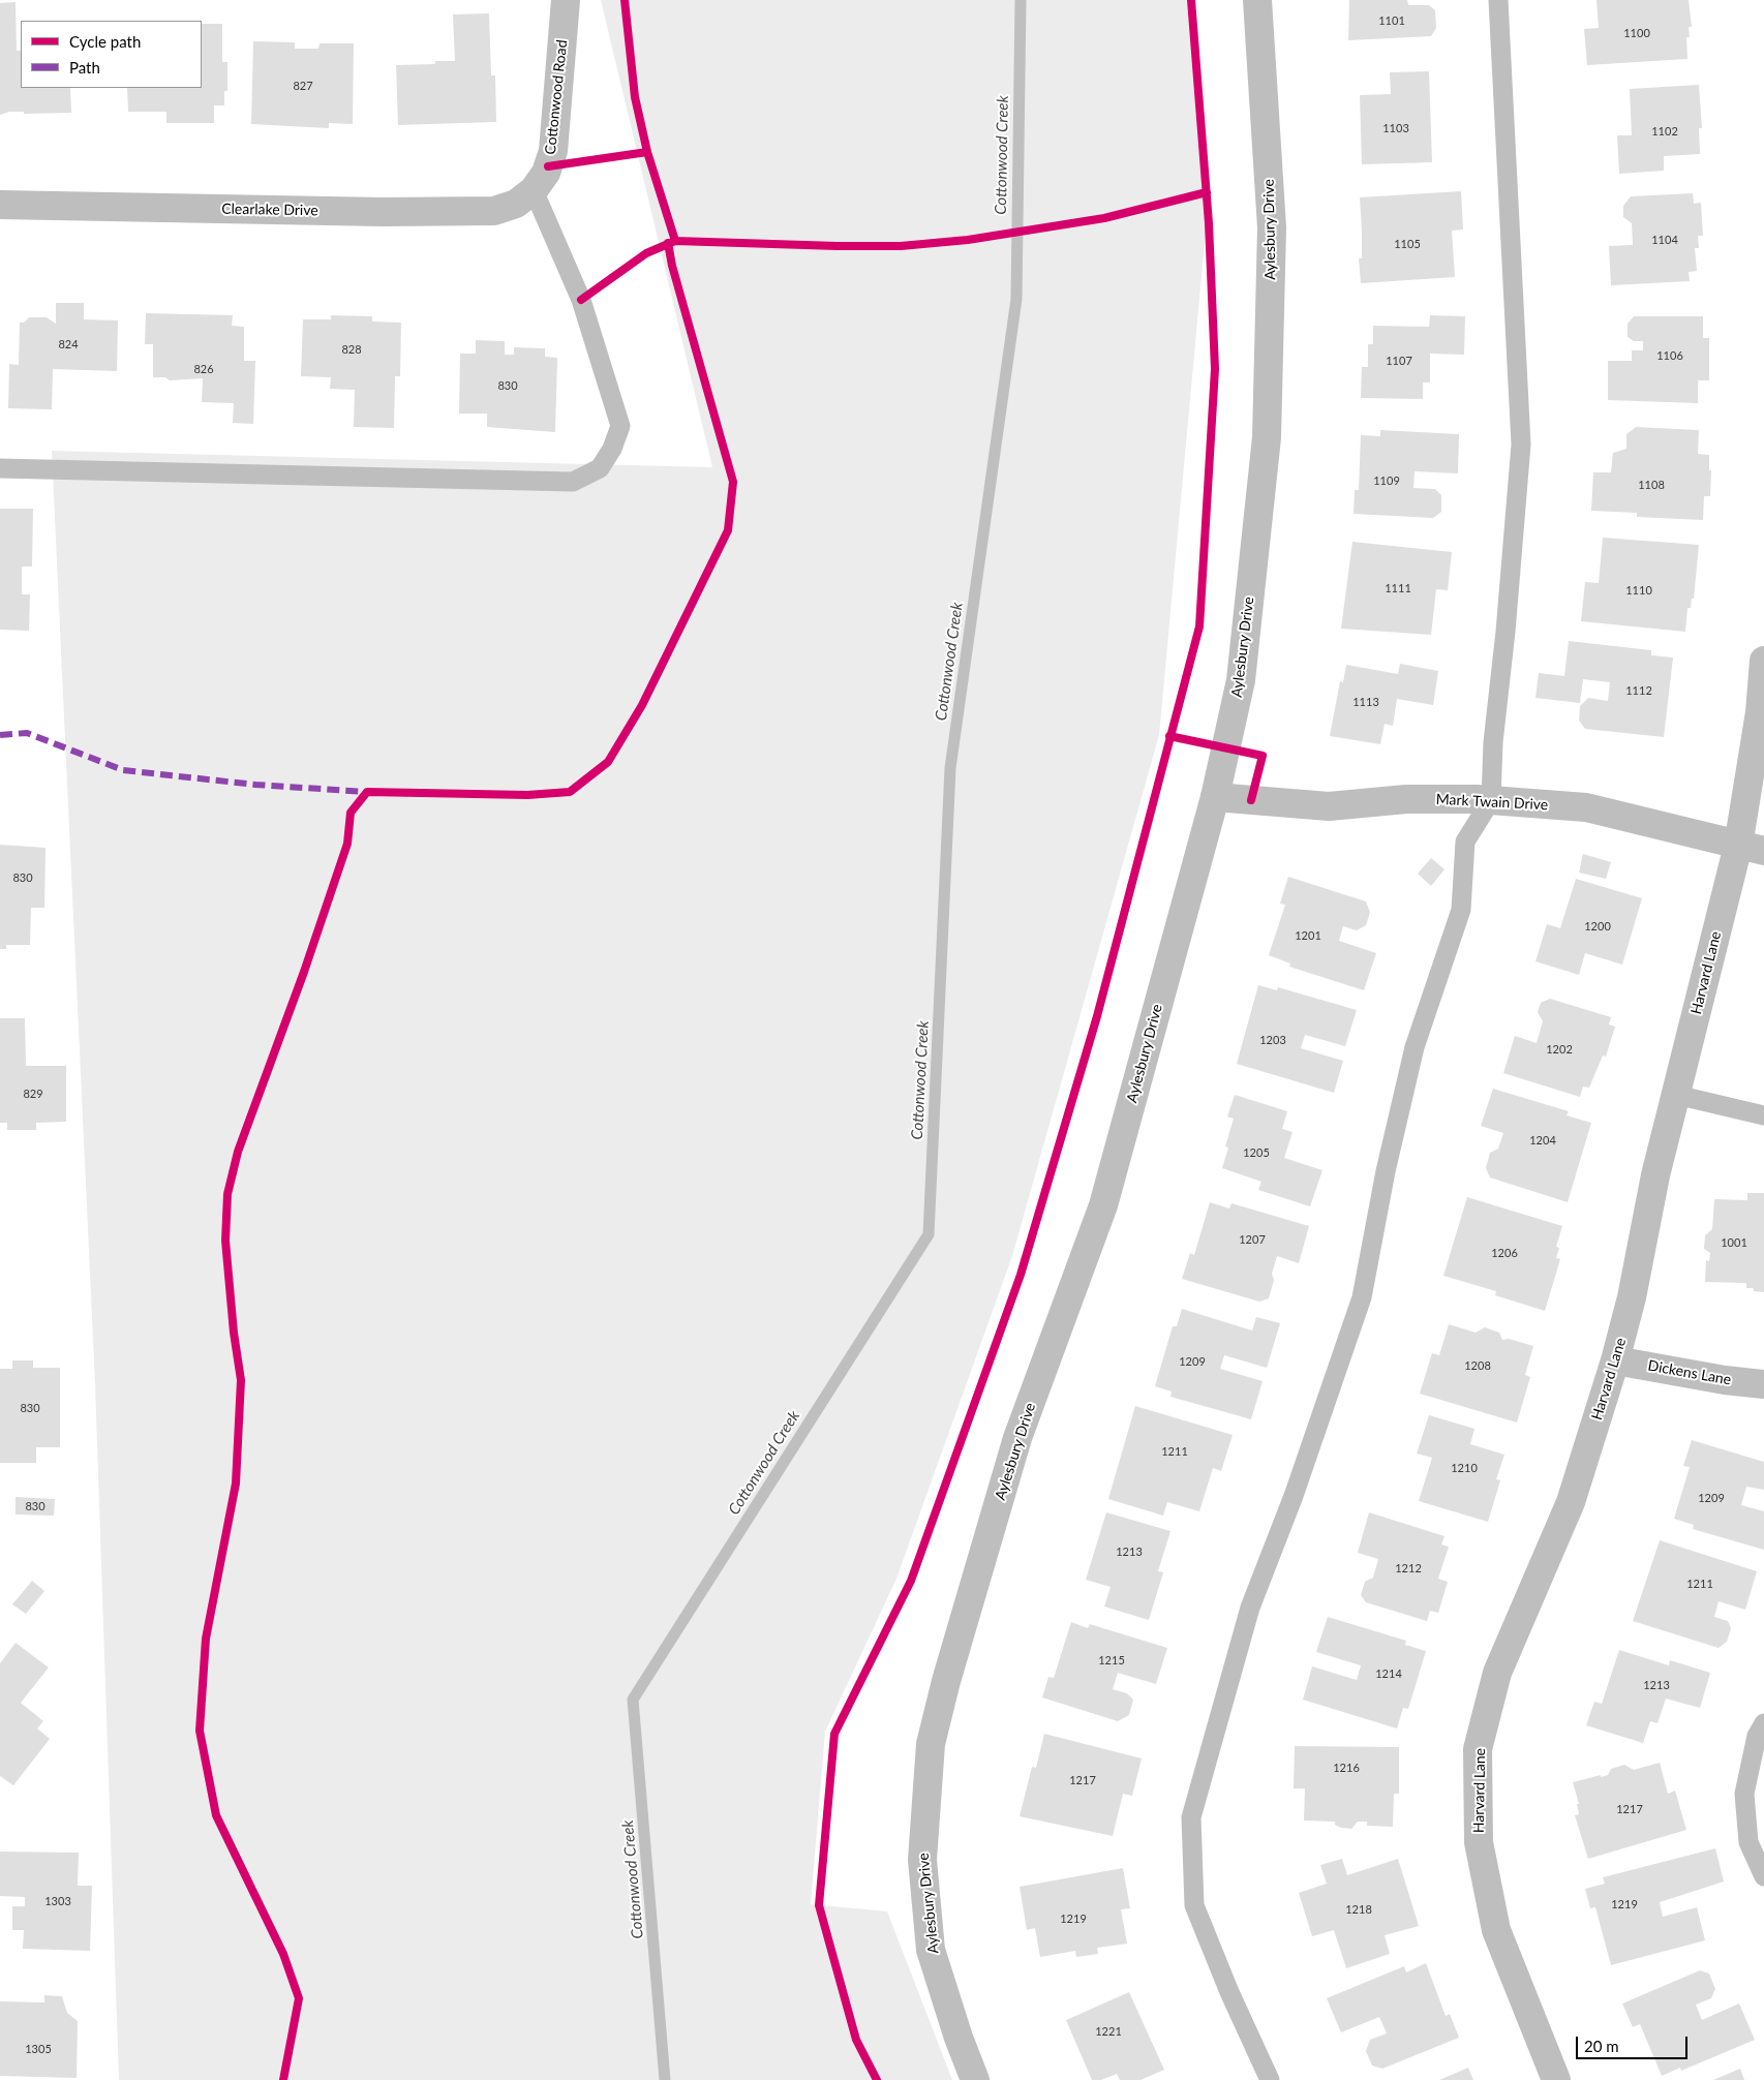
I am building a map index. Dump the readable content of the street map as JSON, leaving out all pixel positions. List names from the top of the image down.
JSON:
{
  "streets": {
    "street": [
      "Cottonwood Road",
      "Clearlake Drive",
      "Aylesbury Drive",
      "Mark Twain Drive",
      "Harvard Lane",
      "Dickens Lane"
    ]
  },
  "crossings": [
    ["Cottonwood Road", "Clearlake Drive"],
    ["Aylesbury Drive", "Mark Twain Drive"],
    ["Mark Twain Drive", "Harvard Lane"],
    ["Harvard Lane", "Dickens Lane"]
  ],
  "water": ["Cottonwood Creek"],
  "house_numbers": [
    "1101",
    "1100",
    "827",
    "1103",
    "1102",
    "1104",
    "1105",
    "824",
    "828",
    "1106",
    "1107",
    "826",
    "830",
    "1109",
    "1108",
    "1111",
    "1110",
    "1112",
    "1113",
    "830",
    "1200",
    "1201",
    "1203",
    "1202",
    "829",
    "1204",
    "1205",
    "1207",
    "1001",
    "1206",
    "1209",
    "1208",
    "830",
    "1211",
    "1210",
    "1209",
    "830",
    "1213",
    "1212",
    "1211",
    "1215",
    "1214",
    "1213",
    "1216",
    "1217",
    "1217",
    "1303",
    "1219",
    "1218",
    "1219",
    "1221",
    "1305"
  ],
  "legend": ["Cycle path", "Path"],
  "scale_bar": "20 m"
}
